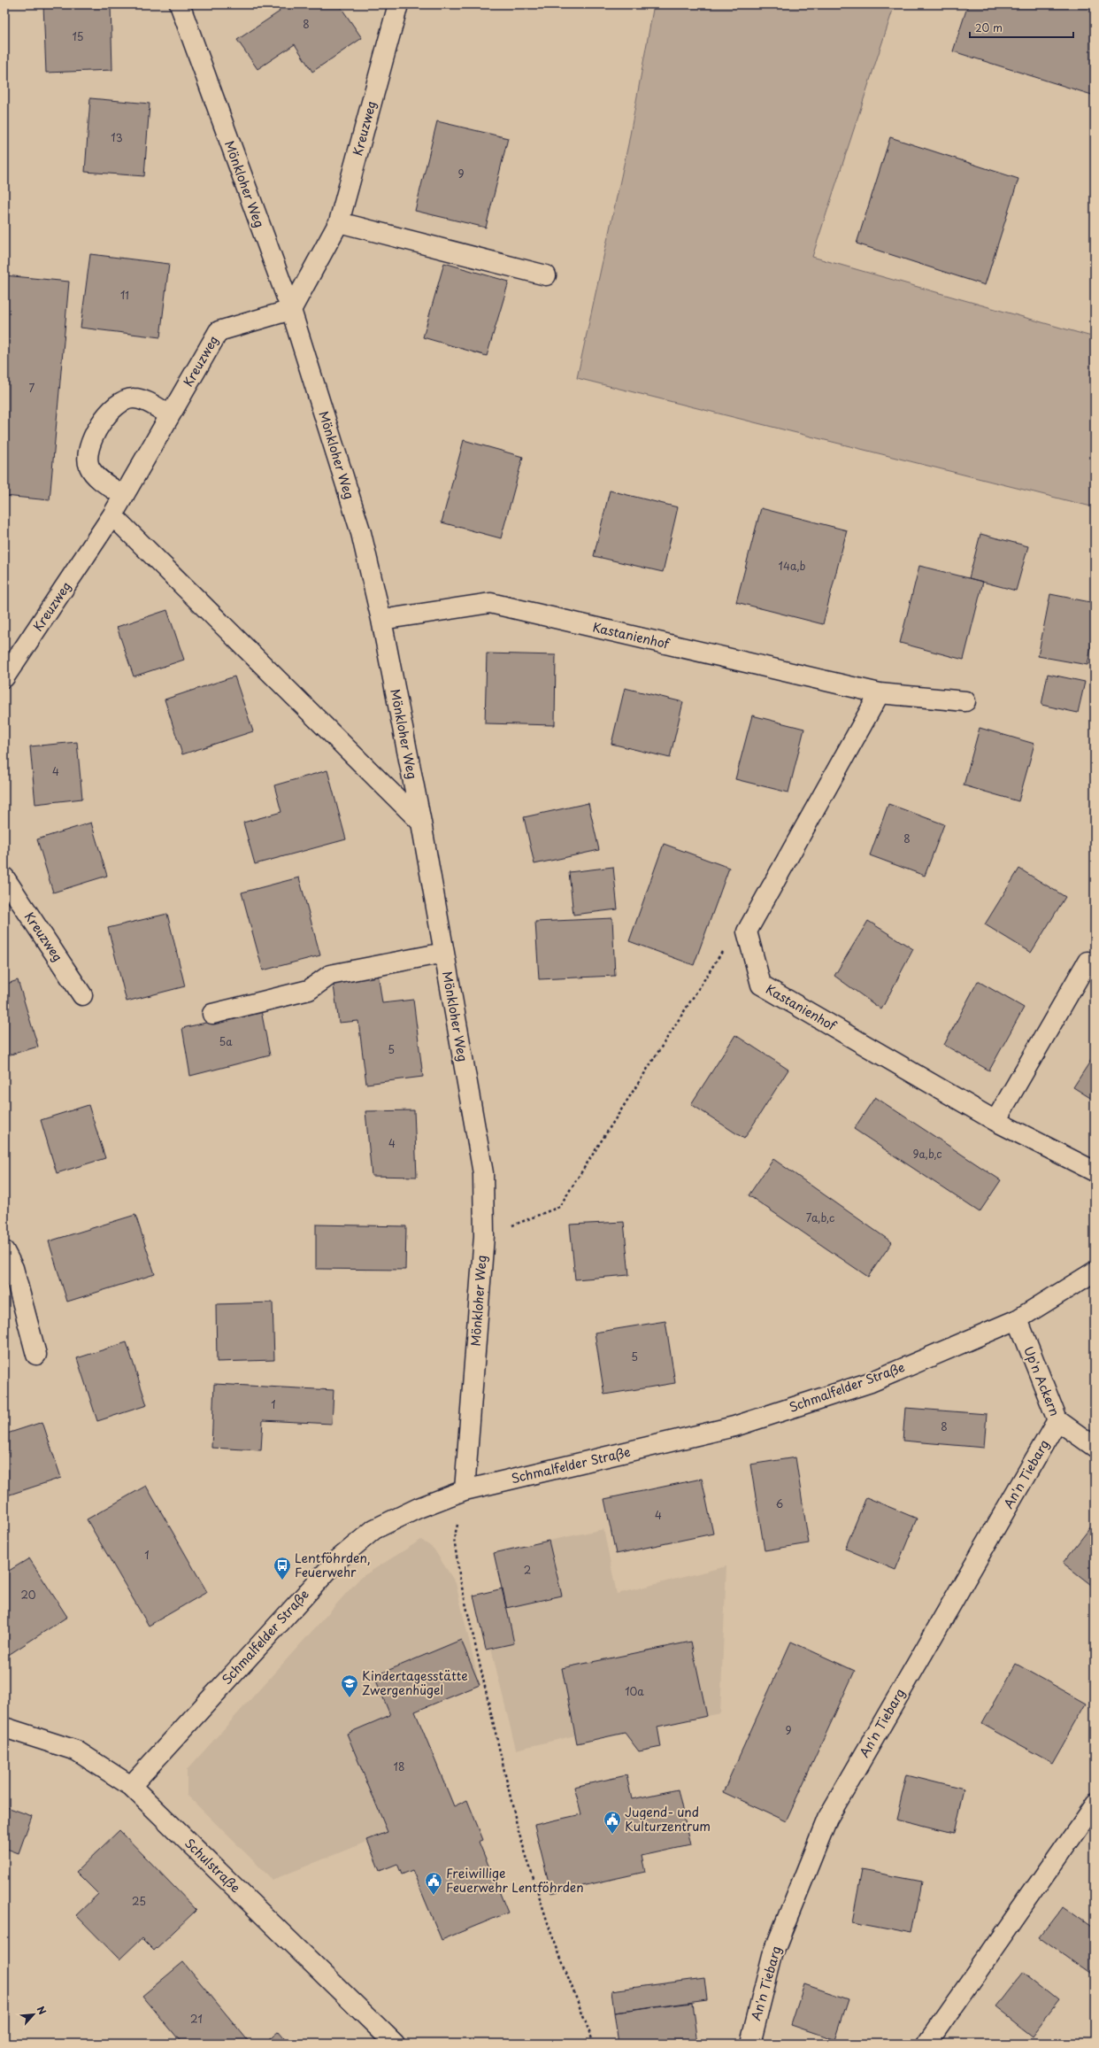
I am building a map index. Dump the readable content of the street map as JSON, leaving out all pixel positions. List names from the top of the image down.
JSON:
{
  "streets": {
    "street": [
      "Kreuzweg",
      "Mönkloher Weg",
      "Kastanienhof",
      "Up'n Ackern",
      "Schmalfelder Straße",
      "An'n Tiebarg",
      "Schulstraße"
    ]
  },
  "crossings": [
    ["Kreuzweg", "Mönkloher Weg"],
    ["Mönkloher Weg", "Kastanienhof"],
    ["Mönkloher Weg", "Schmalfelder Straße"],
    ["Up'n Ackern", "Schmalfelder Straße"],
    ["Up'n Ackern", "An'n Tiebarg"],
    ["Schmalfelder Straße", "Schulstraße"]
  ],
  "places": {
    "bus stop": ["Lentföhrden, Feuerwehr"],
    "school or university": ["Kindertagesstätte Zwergenhügel"],
    "public building": ["Jugend- und Kulturzentrum", "Freiwillige Feuerwehr Lentföhrden"]
  },
  "house_numbers": [
    "8",
    "15",
    "13",
    "9",
    "11",
    "7",
    "14a,b",
    "4",
    "8",
    "5a",
    "5",
    "4",
    "9a,b,c",
    "7a,b,c",
    "5",
    "1",
    "8",
    "6",
    "4",
    "1",
    "2",
    "20",
    "10a",
    "9",
    "18",
    "25",
    "21"
  ],
  "scale_bar": "20 m",
  "north": "top right"
}
